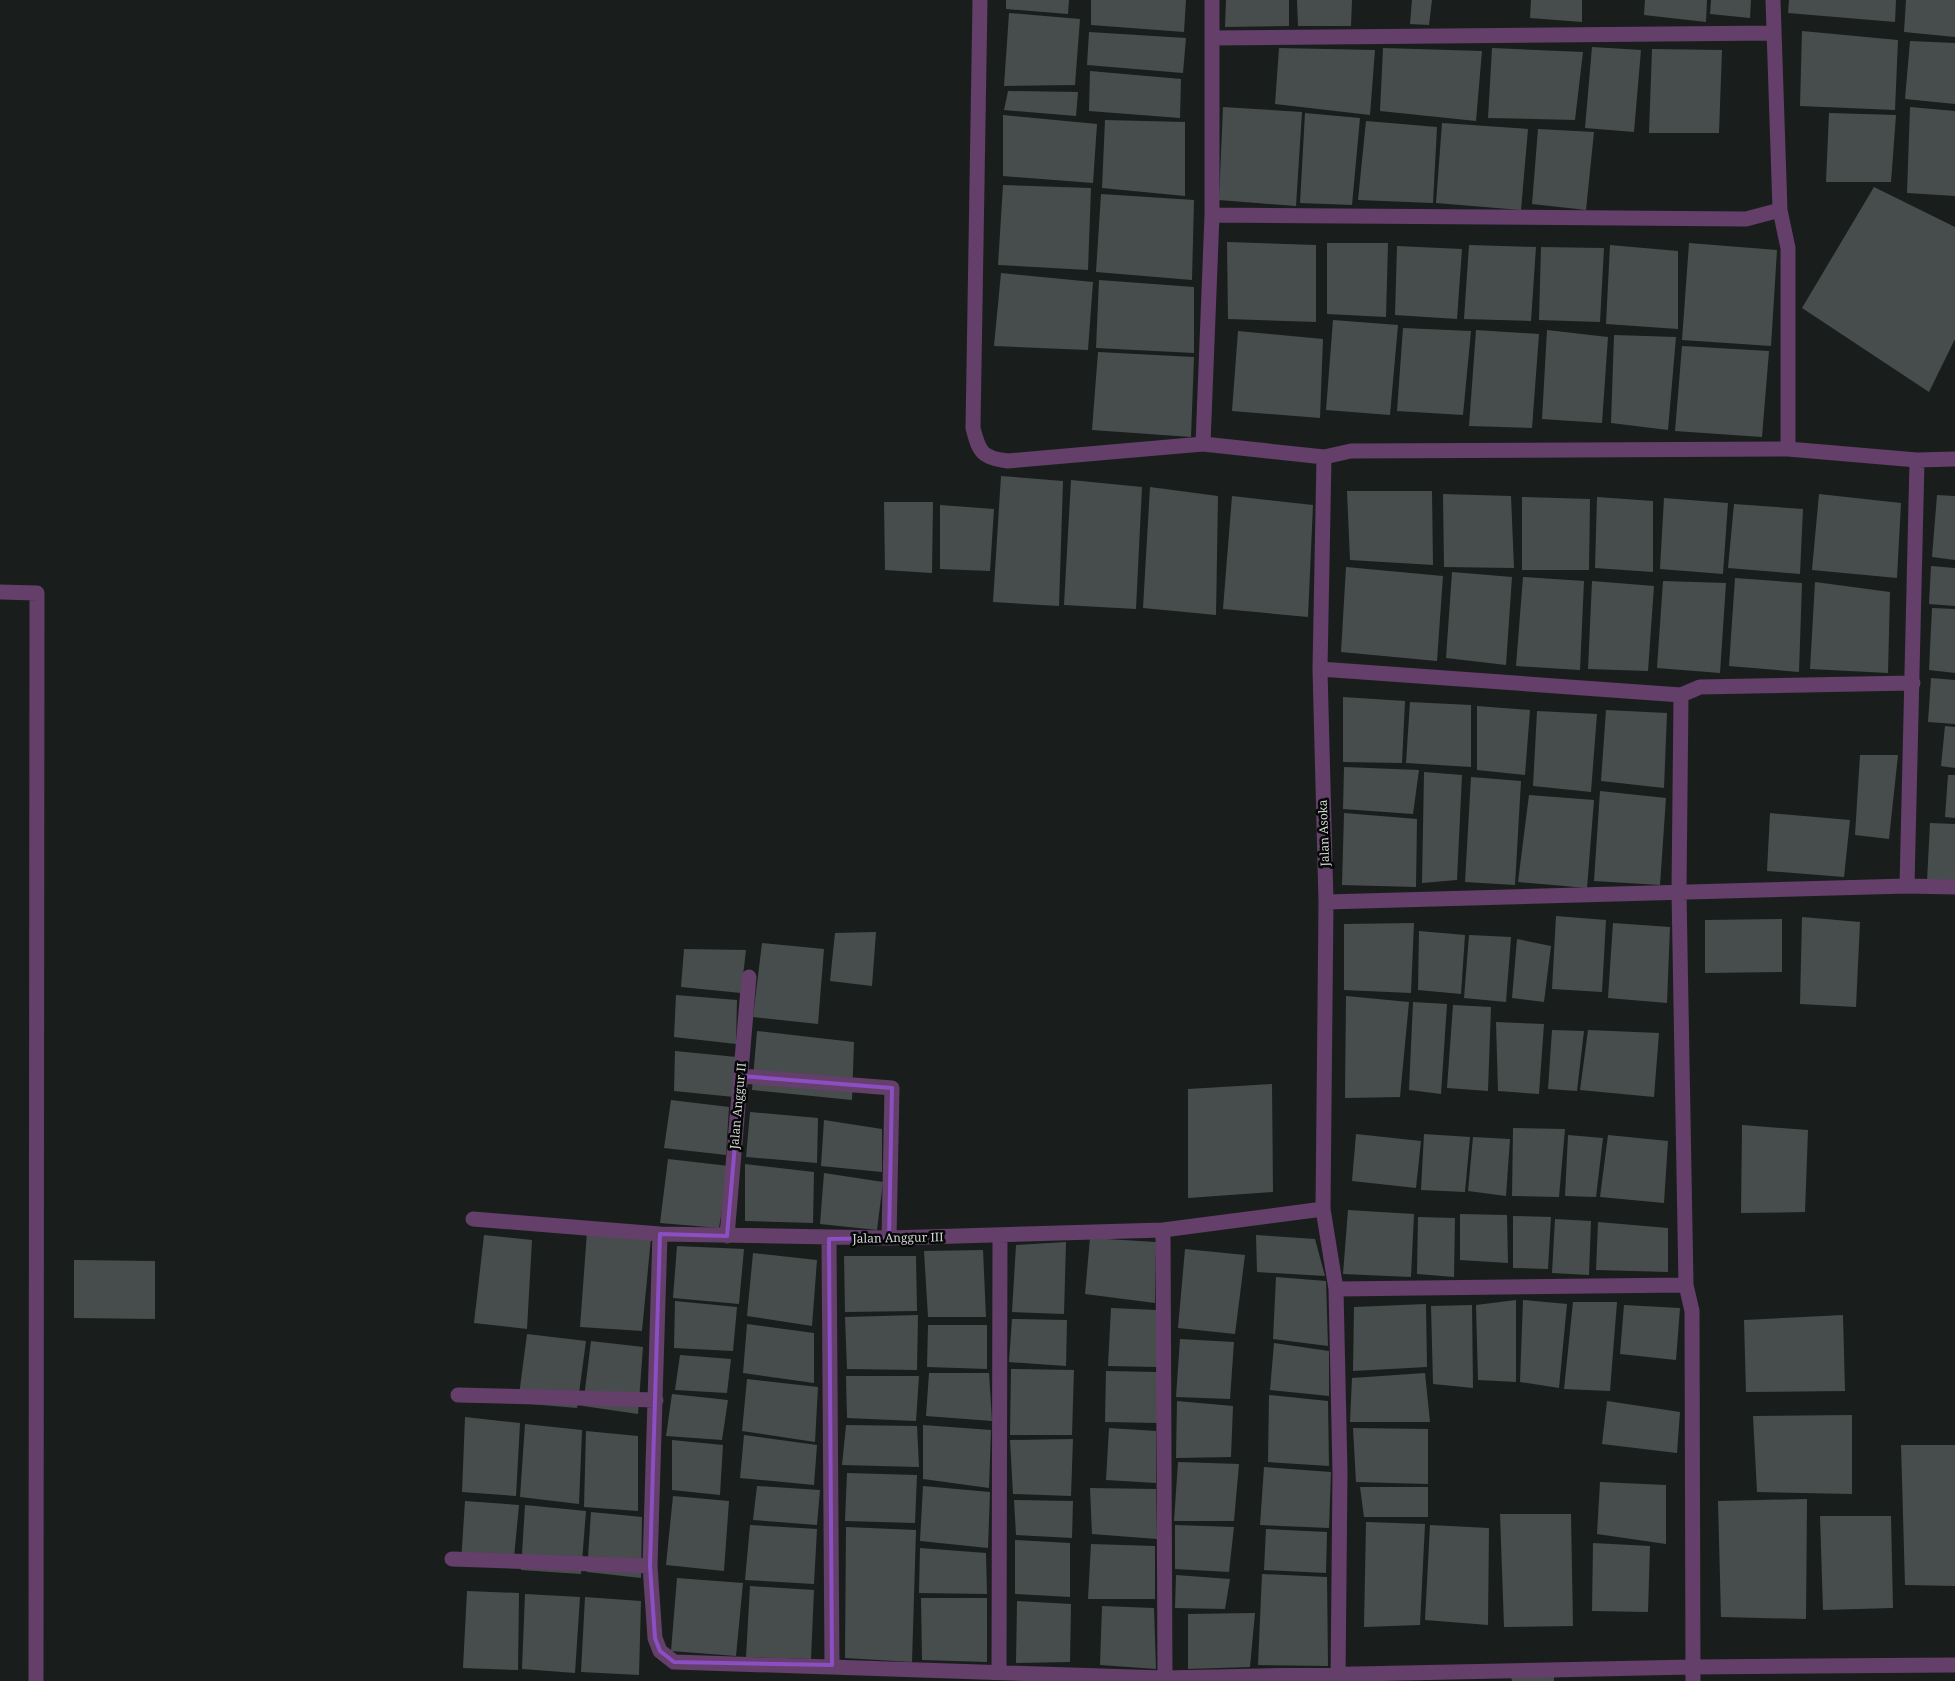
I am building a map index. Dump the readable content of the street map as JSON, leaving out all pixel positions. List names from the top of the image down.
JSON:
{
  "streets": {
    "street": ["Jalan Asoka", "Jalan Anggur II", "Jalan Anggur III"]
  },
  "crossings": [
    ["Jalan Asoka", "Jalan Anggur III"],
    ["Jalan Anggur II", "Jalan Anggur III"]
  ]
}
